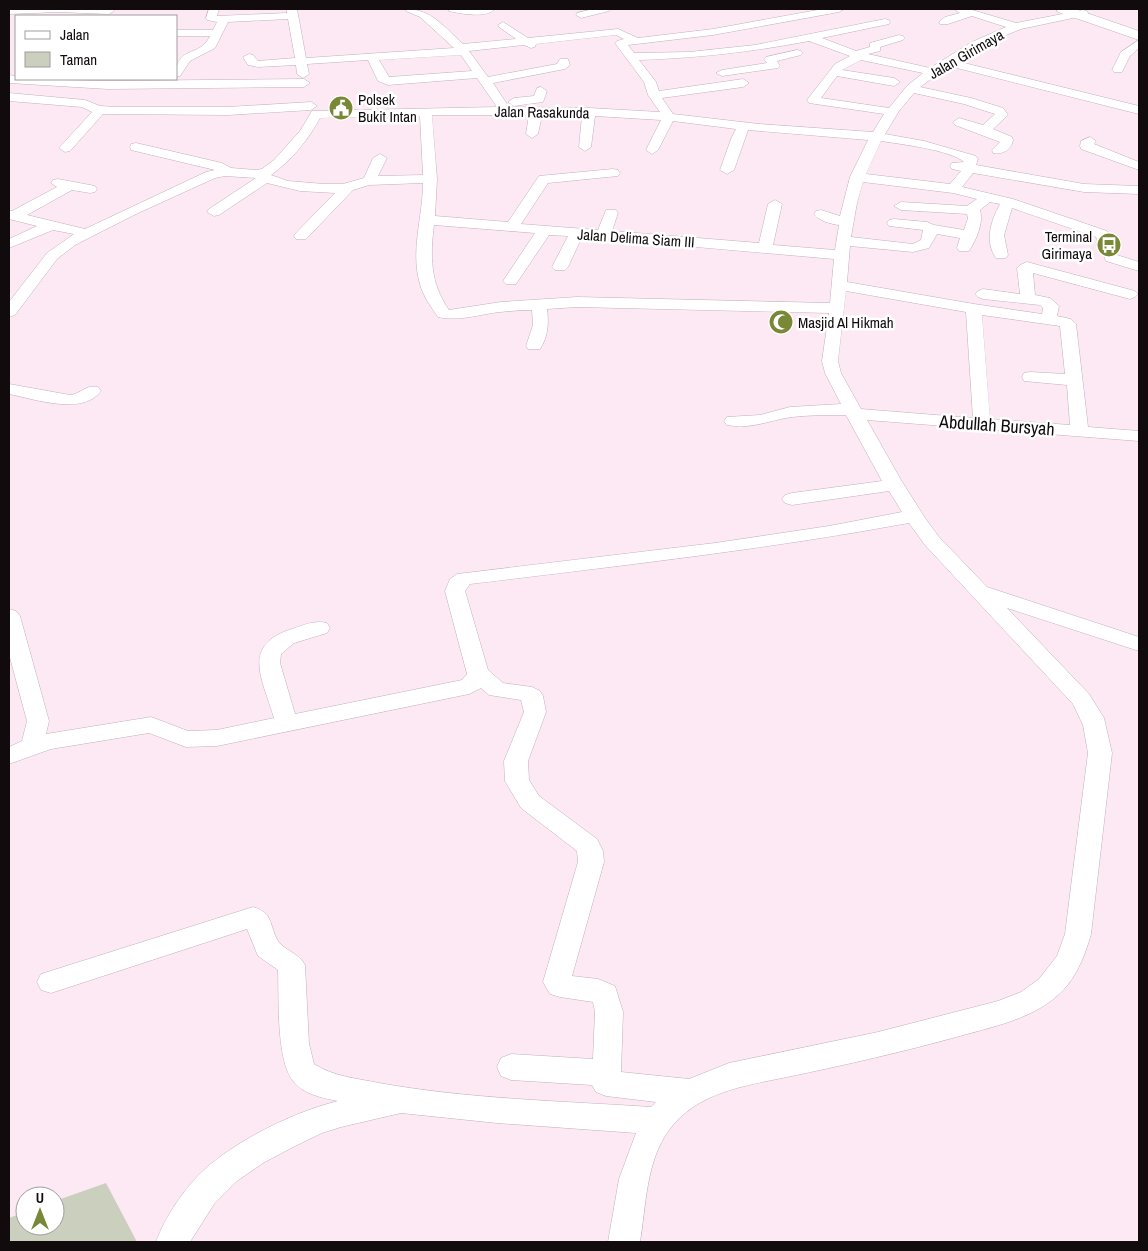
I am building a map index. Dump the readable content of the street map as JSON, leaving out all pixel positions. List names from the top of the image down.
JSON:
{
  "streets": {
    "street": [
      "Jalan Girimaya",
      "Jalan Rasakunda",
      "Jalan Delima Siam III",
      "Abdullah Bursyah"
    ]
  },
  "crossings": [
    ["Jalan Girimaya", "Jalan Rasakunda"],
    ["Jalan Girimaya", "Jalan Delima Siam III"],
    ["Jalan Girimaya", "Abdullah Bursyah"]
  ],
  "places": {
    "public building": ["Polsek Bukit Intan"],
    "bus stop": ["Terminal Girimaya"],
    "mosque": ["Masjid Al Hikmah"]
  },
  "legend": ["Jalan", "Taman"],
  "north": "top"
}
